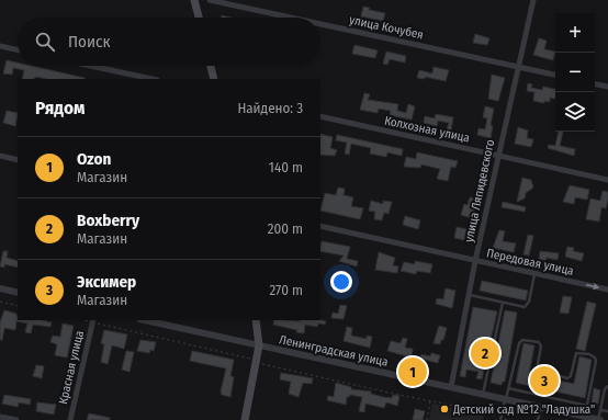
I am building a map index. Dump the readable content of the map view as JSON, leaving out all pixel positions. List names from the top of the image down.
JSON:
{
  "streets": {
    "street": [
      "улица Кочубея",
      "Колхозная улица",
      "улица Ляпидевского",
      "Передовая улица",
      "Ленинградская улица",
      "Красная улица"
    ]
  },
  "crossings": [
    ["улица Кочубея", "улица Ляпидевского"],
    ["Колхозная улица", "улица Ляпидевского"],
    ["улица Ляпидевского", "Передовая улица"],
    ["улица Ляпидевского", "Ленинградская улица"]
  ],
  "places": ["Детский сад №12 \"Ладушка\""],
  "page": {
    "map_buttons": ["+", "−"],
    "search": "Поиск",
    "heading": ["Рядом", "Найдено: 3"],
    "list": [
      {
        "mark": "1",
        "name": "Ozon",
        "note": "Магазин",
        "value": "140 m"
      },
      {
        "mark": "2",
        "name": "Boxberry",
        "note": "Магазин",
        "value": "200 m"
      },
      {
        "mark": "3",
        "name": "Эксимер",
        "note": "Магазин",
        "value": "270 m"
      }
    ],
    "pins": ["2", "1", "3"]
  }
}
